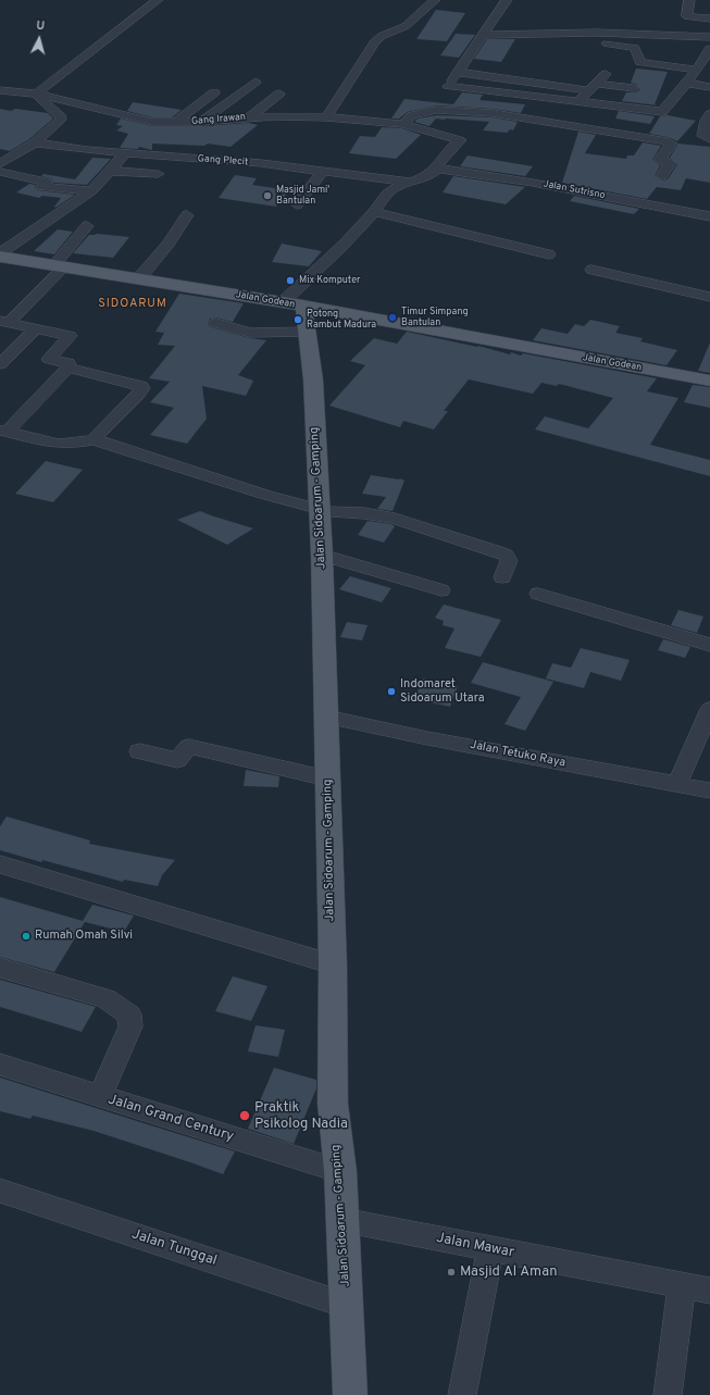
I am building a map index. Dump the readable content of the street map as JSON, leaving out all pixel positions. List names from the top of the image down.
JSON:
{
  "streets": {
    "main road": ["Jalan Godean", "Jalan Sidoarum - Gamping"],
    "street": [
      "Gang Irawan",
      "Gang Plecit",
      "Jalan Sutrisno",
      "Jalan Tetuko Raya",
      "Jalan Grand Century",
      "Jalan Mawar",
      "Jalan Tunggal"
    ]
  },
  "crossings": [
    ["Gang Irawan", "Jalan Sutrisno"],
    ["Jalan Godean", "Jalan Sidoarum - Gamping"],
    ["Jalan Sidoarum - Gamping", "Jalan Tetuko Raya"],
    ["Jalan Sidoarum - Gamping", "Jalan Grand Century"],
    ["Jalan Sidoarum - Gamping", "Jalan Mawar"],
    ["Jalan Sidoarum - Gamping", "Jalan Tunggal"]
  ],
  "districts": ["SIDOARUM"],
  "places": [
    "Masjid Jami' Bantulan",
    "Mix Komputer",
    "Timur Simpang Bantulan",
    "Potong Rambut Madura",
    "Indomaret Sidoarum Utara",
    "Rumah Omah Silvi",
    "Praktik Psikolog Nadia",
    "Masjid Al Aman"
  ],
  "north": "top"
}
